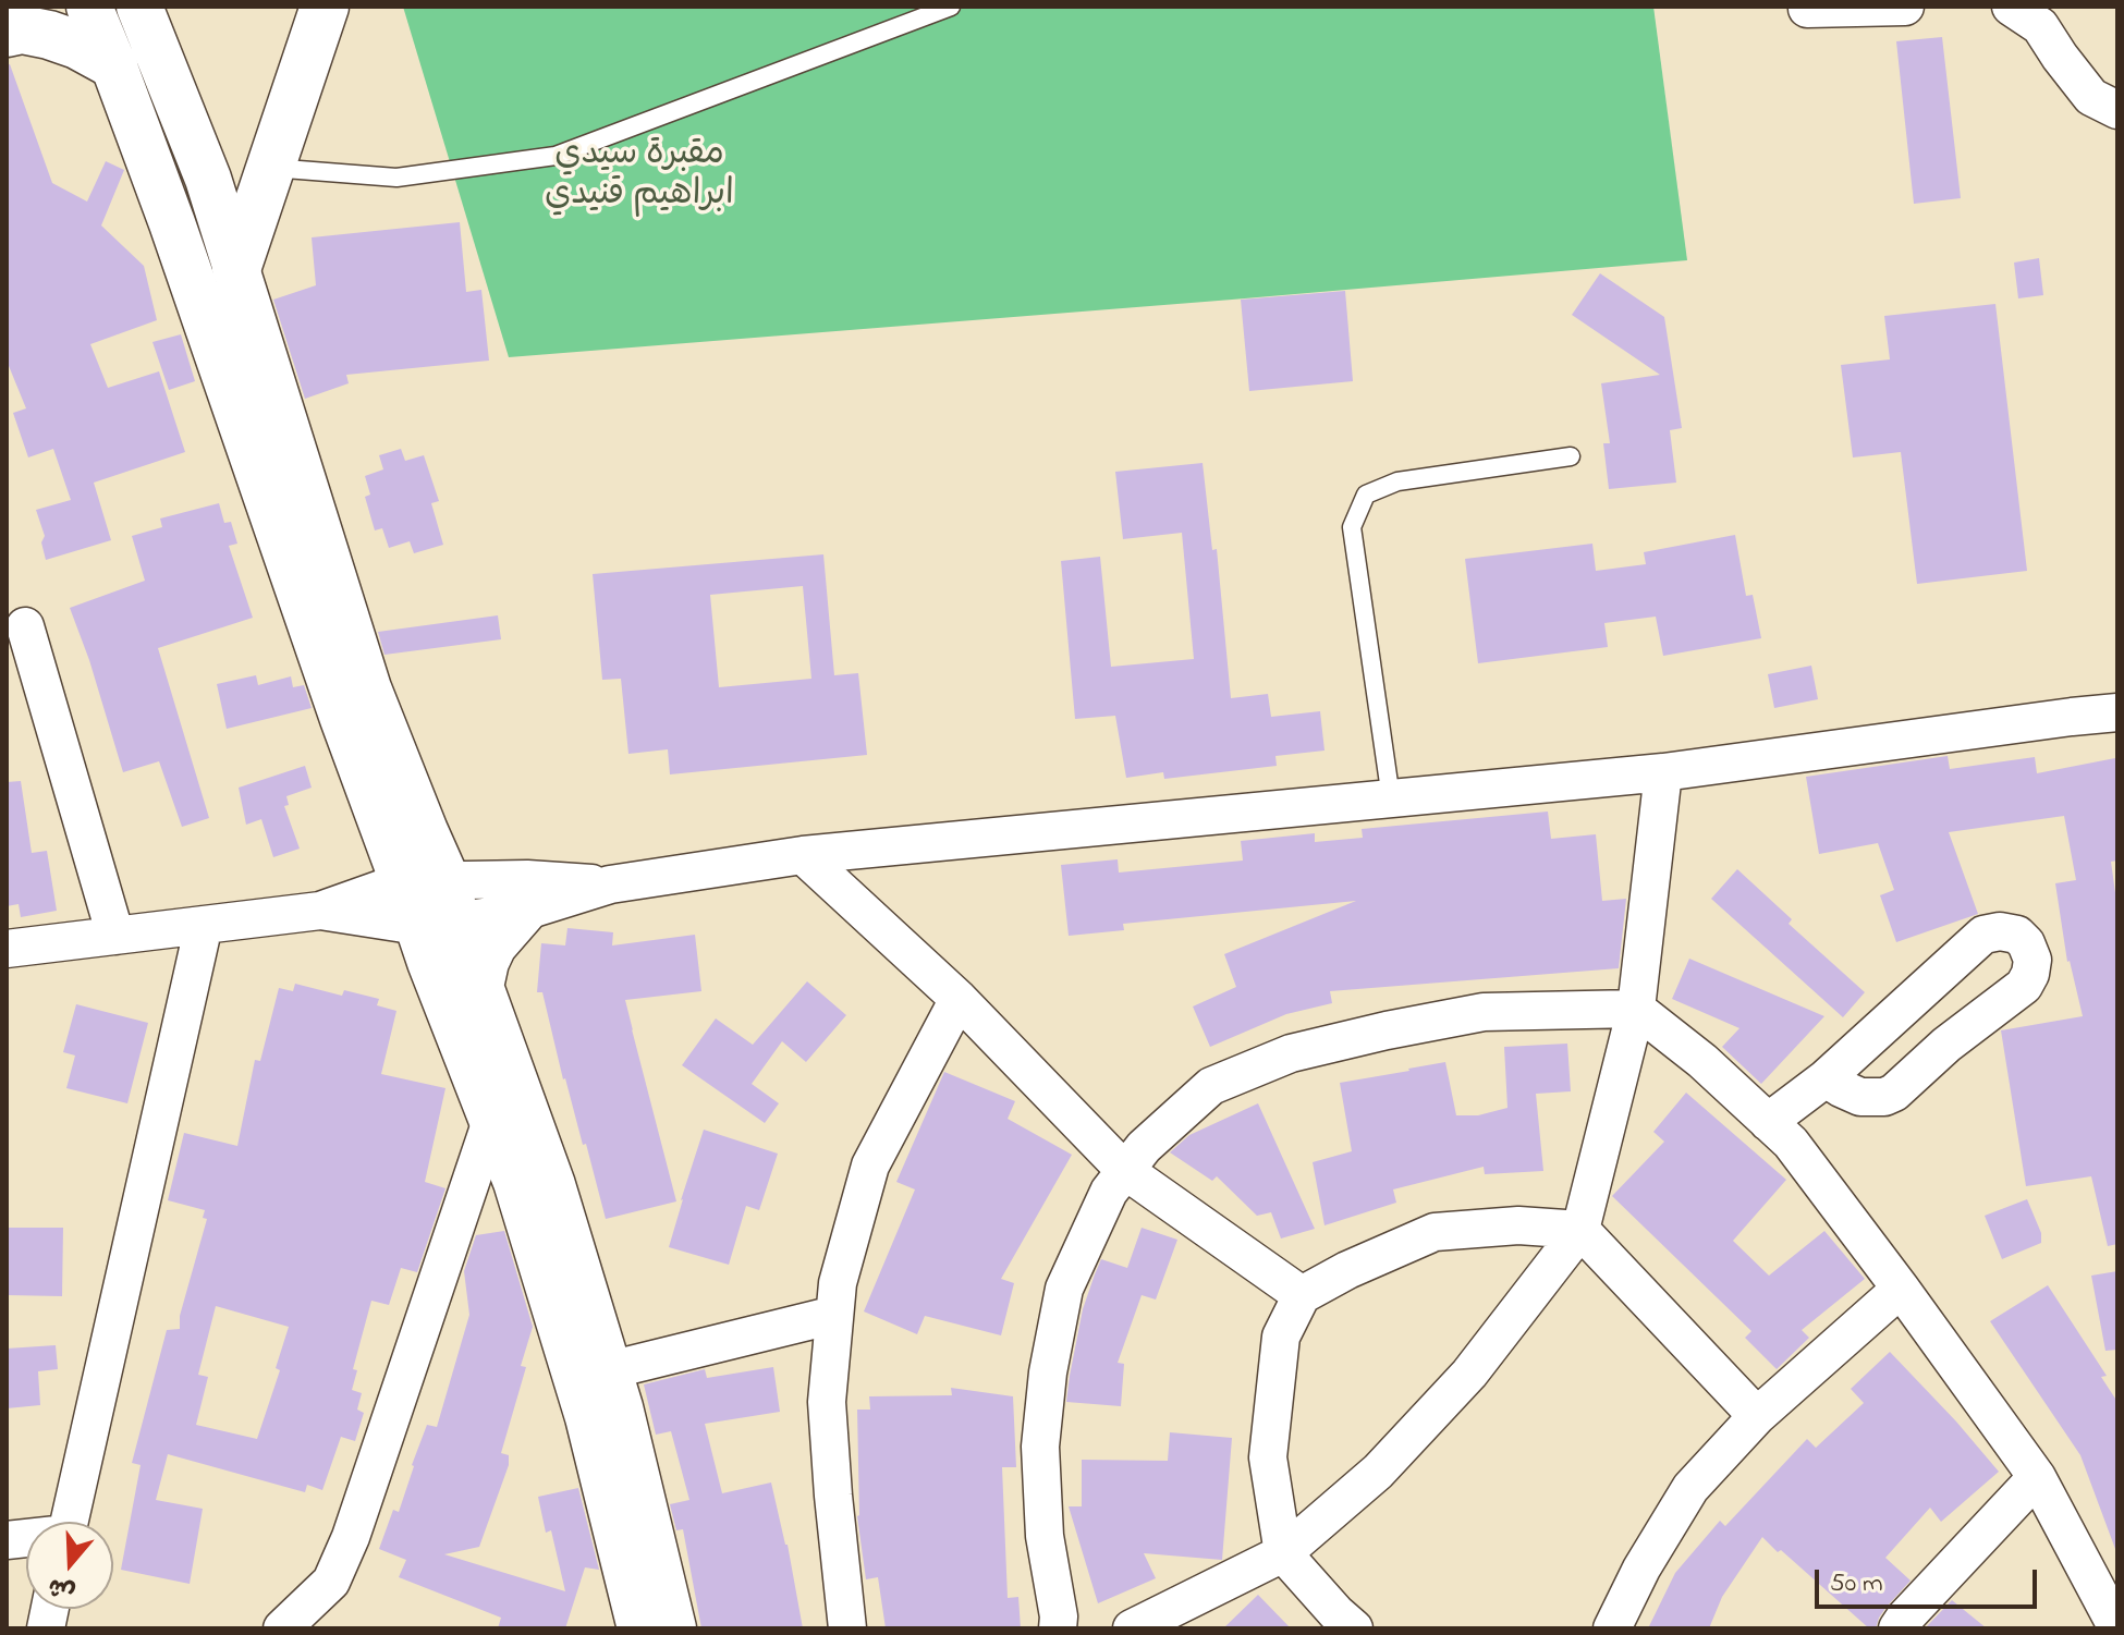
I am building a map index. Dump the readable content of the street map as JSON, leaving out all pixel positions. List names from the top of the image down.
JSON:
{
  "parks": ["مقبرة سيدي ابراهيم قنيدي"],
  "scale_bar": "50 m",
  "north": "bottom"
}
